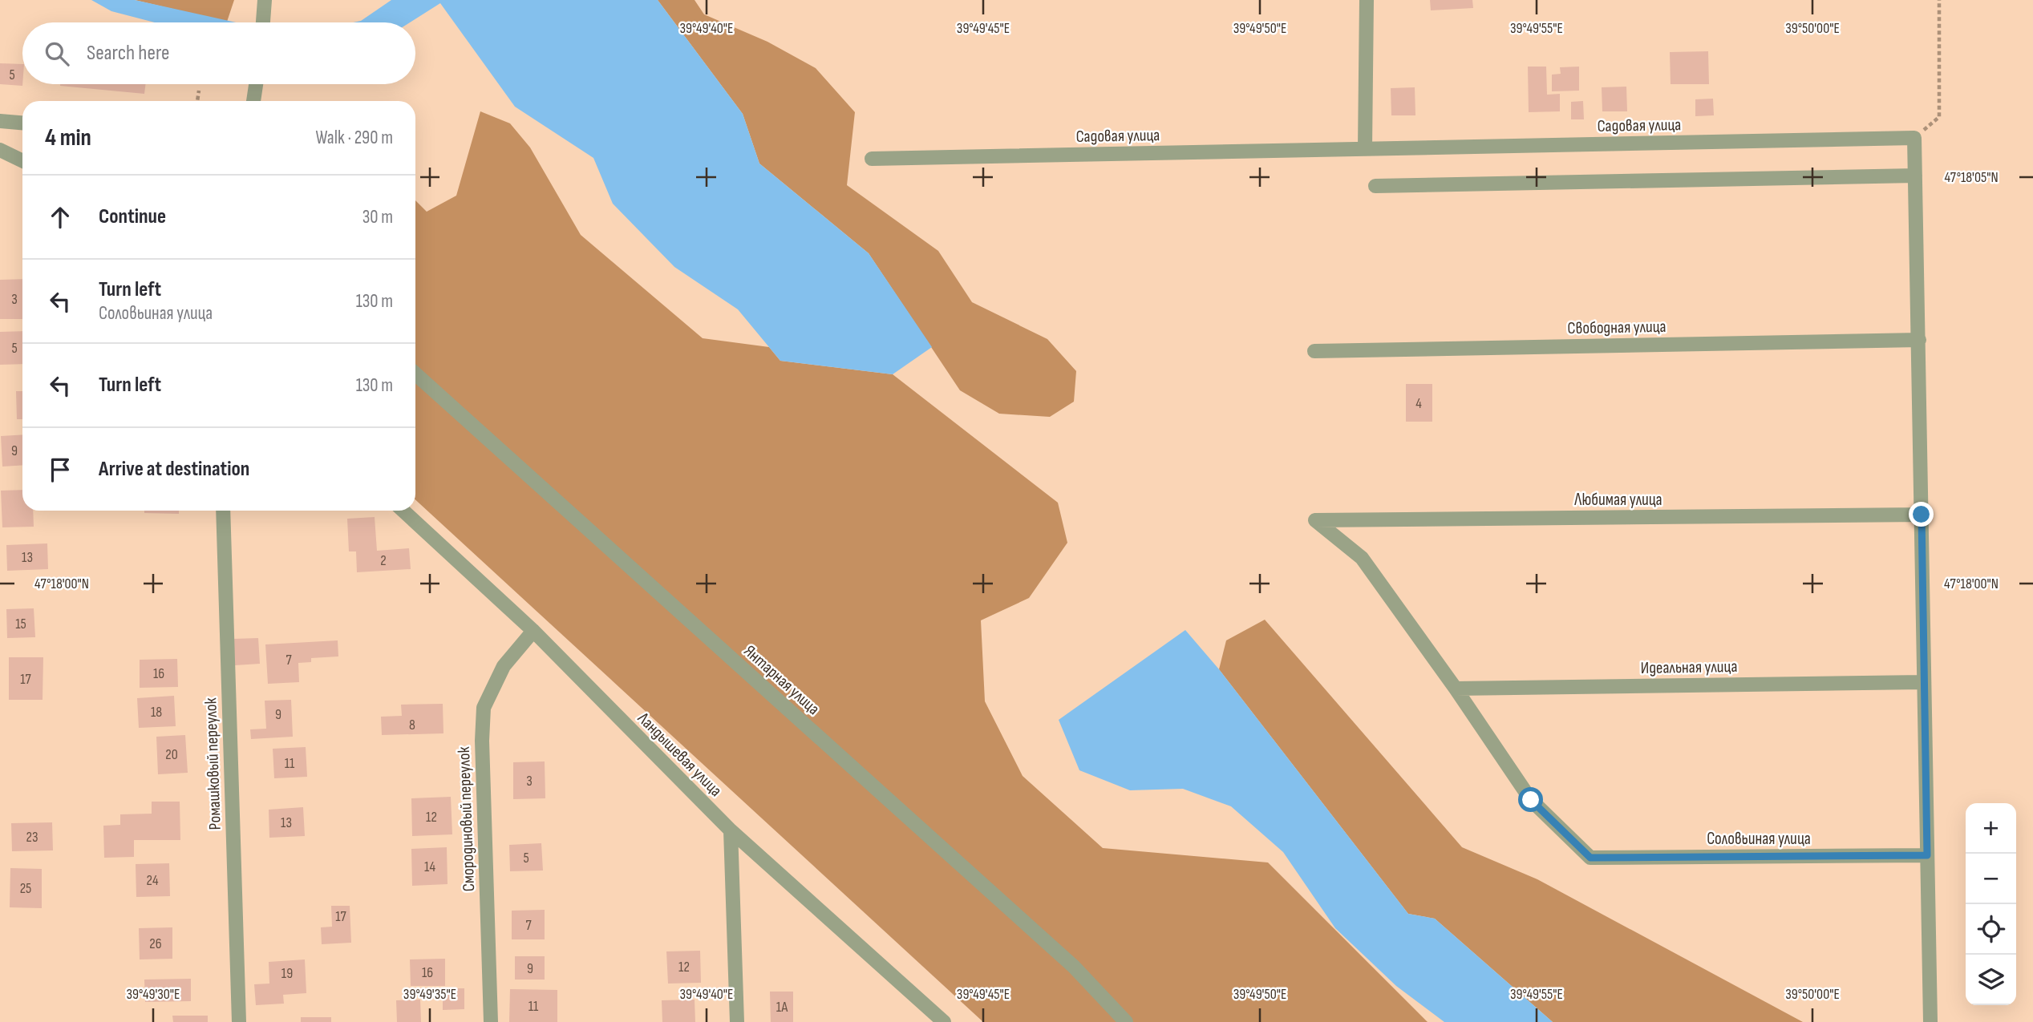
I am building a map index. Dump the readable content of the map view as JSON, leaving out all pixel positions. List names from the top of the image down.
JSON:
{
  "streets": {
    "street": [
      "Садовая улица",
      "Свободная улица",
      "Любимая улица",
      "Идеальная улица",
      "Янтарная улица",
      "Ландышевая улица",
      "Ромашковый переулок",
      "Смородиновый переулок",
      "Соловьиная улица"
    ]
  },
  "crossings": [
    ["Любимая улица", "Идеальная улица"],
    ["Любимая улица", "Соловьиная улица"],
    ["Идеальная улица", "Соловьиная улица"],
    ["Ландышевая улица", "Смородиновый переулок"]
  ],
  "house_numbers": [
    "5",
    "3",
    "5",
    "4",
    "9",
    "13",
    "2",
    "15",
    "7",
    "16",
    "17",
    "18",
    "9",
    "8",
    "20",
    "11",
    "3",
    "12",
    "13",
    "23",
    "5",
    "14",
    "24",
    "25",
    "17",
    "7",
    "26",
    "12",
    "9",
    "16",
    "19",
    "11",
    "1А"
  ],
  "page": {
    "search": "Search here",
    "heading": ["4 min", "Walk · 290 m"],
    "list": [
      ["Continue", "30 m"],
      ["Turn left", "Соловьиная улица", "130 m"],
      ["Turn left", "130 m"],
      "Arrive at destination"
    ],
    "map_buttons": ["+", "−"]
  },
  "coordinates": [
    "39°49'40\"E",
    "39°49'45\"E",
    "39°49'50\"E",
    "39°49'55\"E",
    "39°50'00\"E",
    "47°18'05\"N",
    "47°18'00\"N",
    "39°49'30\"E",
    "39°49'35\"E"
  ]
}
